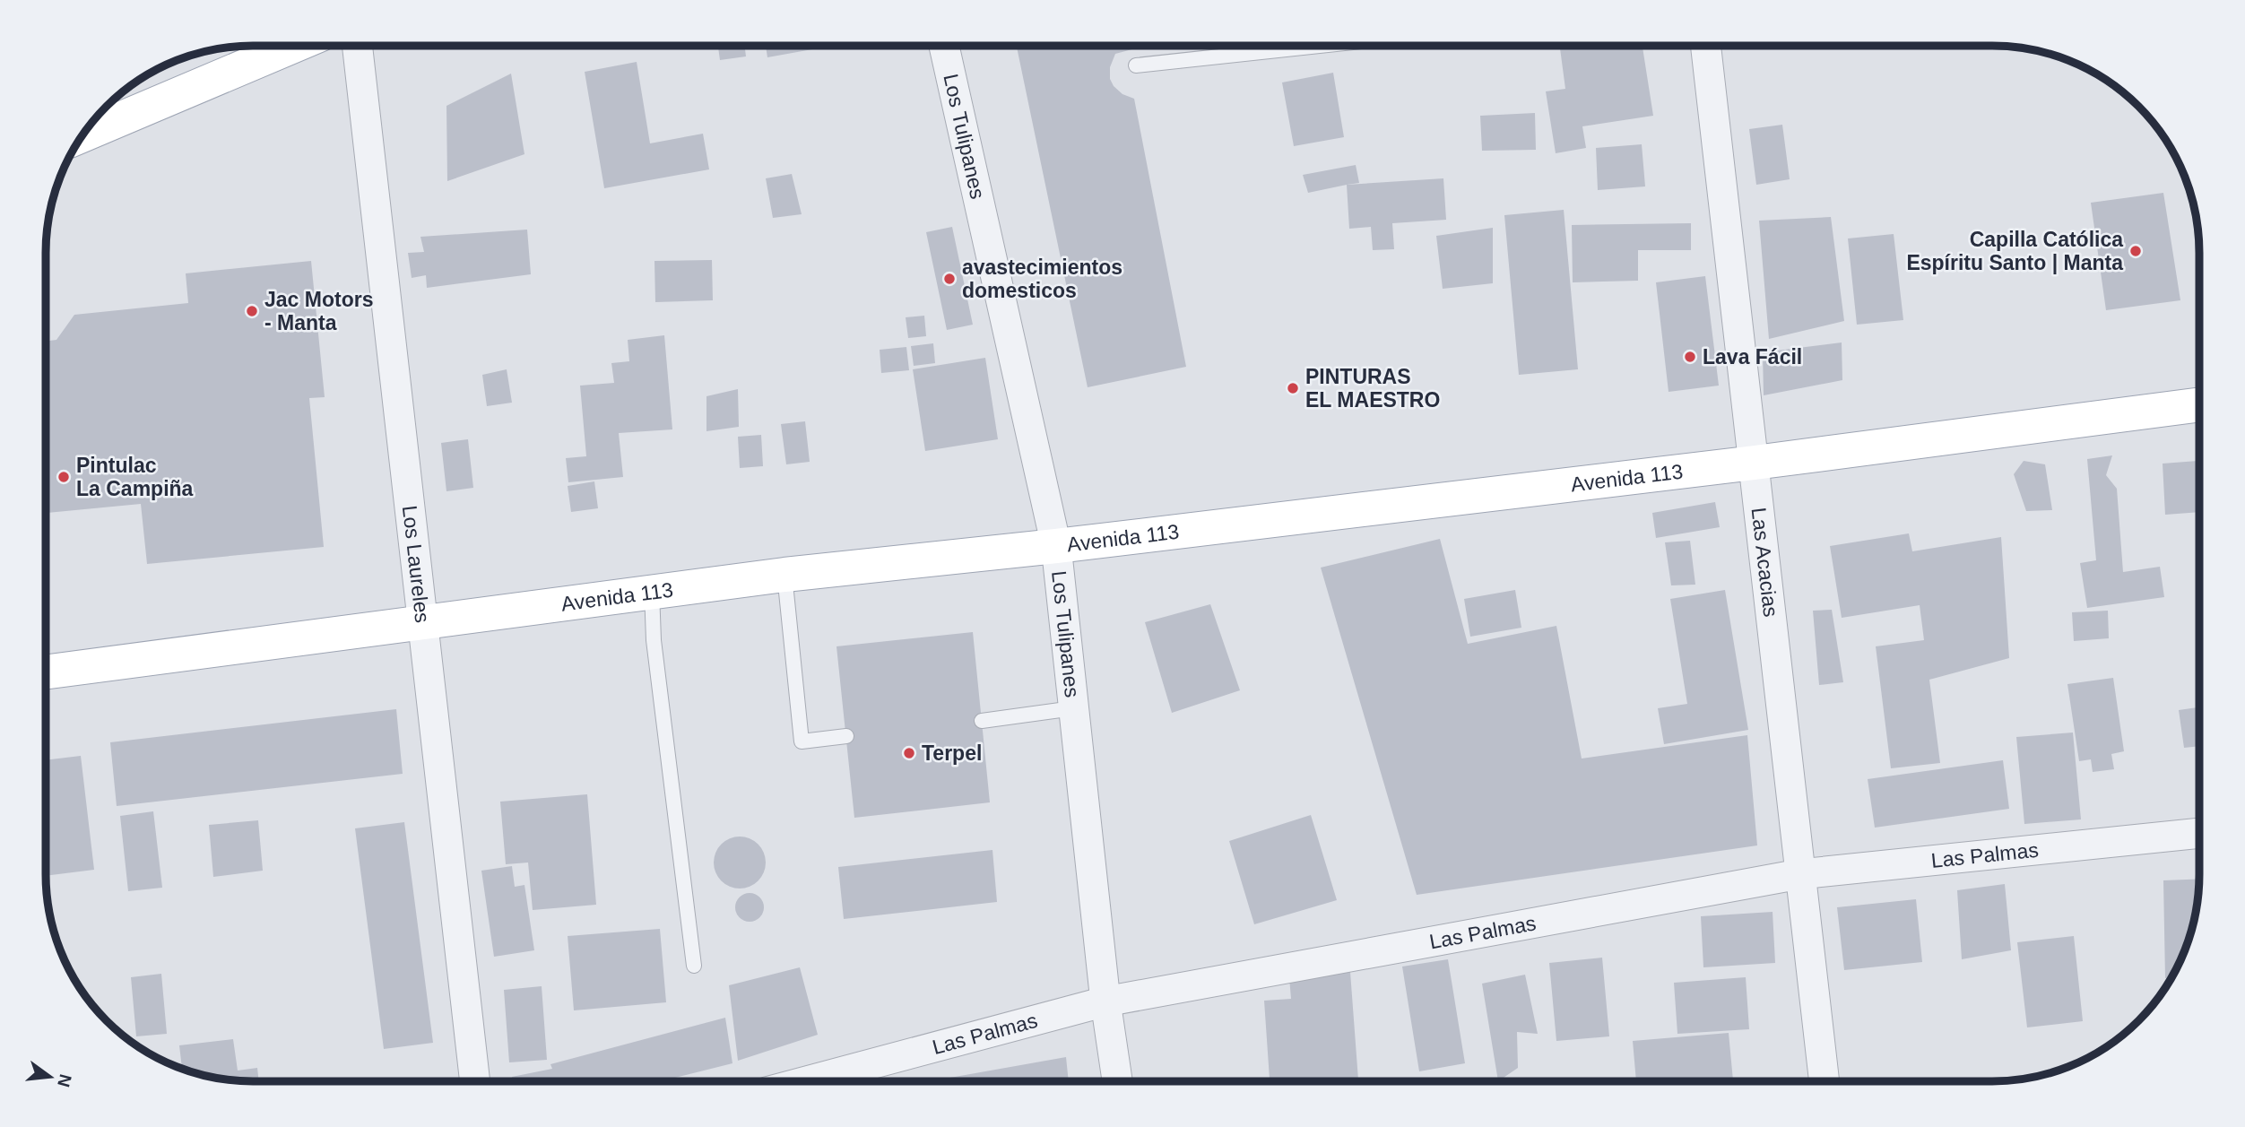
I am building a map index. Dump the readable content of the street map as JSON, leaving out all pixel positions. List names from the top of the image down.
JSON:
{
  "streets": {
    "main road": ["Avenida 113"],
    "street": [
      "Los Tulipanes",
      "Las Acacias",
      "Los Laureles",
      "Las Palmas"
    ]
  },
  "crossings": [
    ["Los Tulipanes", "Avenida 113"],
    ["Los Tulipanes", "Las Palmas"],
    ["Avenida 113", "Las Acacias"],
    ["Avenida 113", "Los Laureles"],
    ["Las Acacias", "Las Palmas"]
  ],
  "places": [
    "Capilla Católica Espíritu Santo | Manta",
    "avastecimientos domesticos",
    "Jac Motors - Manta",
    "Lava Fácil",
    "PINTURAS EL MAESTRO",
    "Pintulac La Campiña",
    "Terpel"
  ],
  "north": "right"
}
